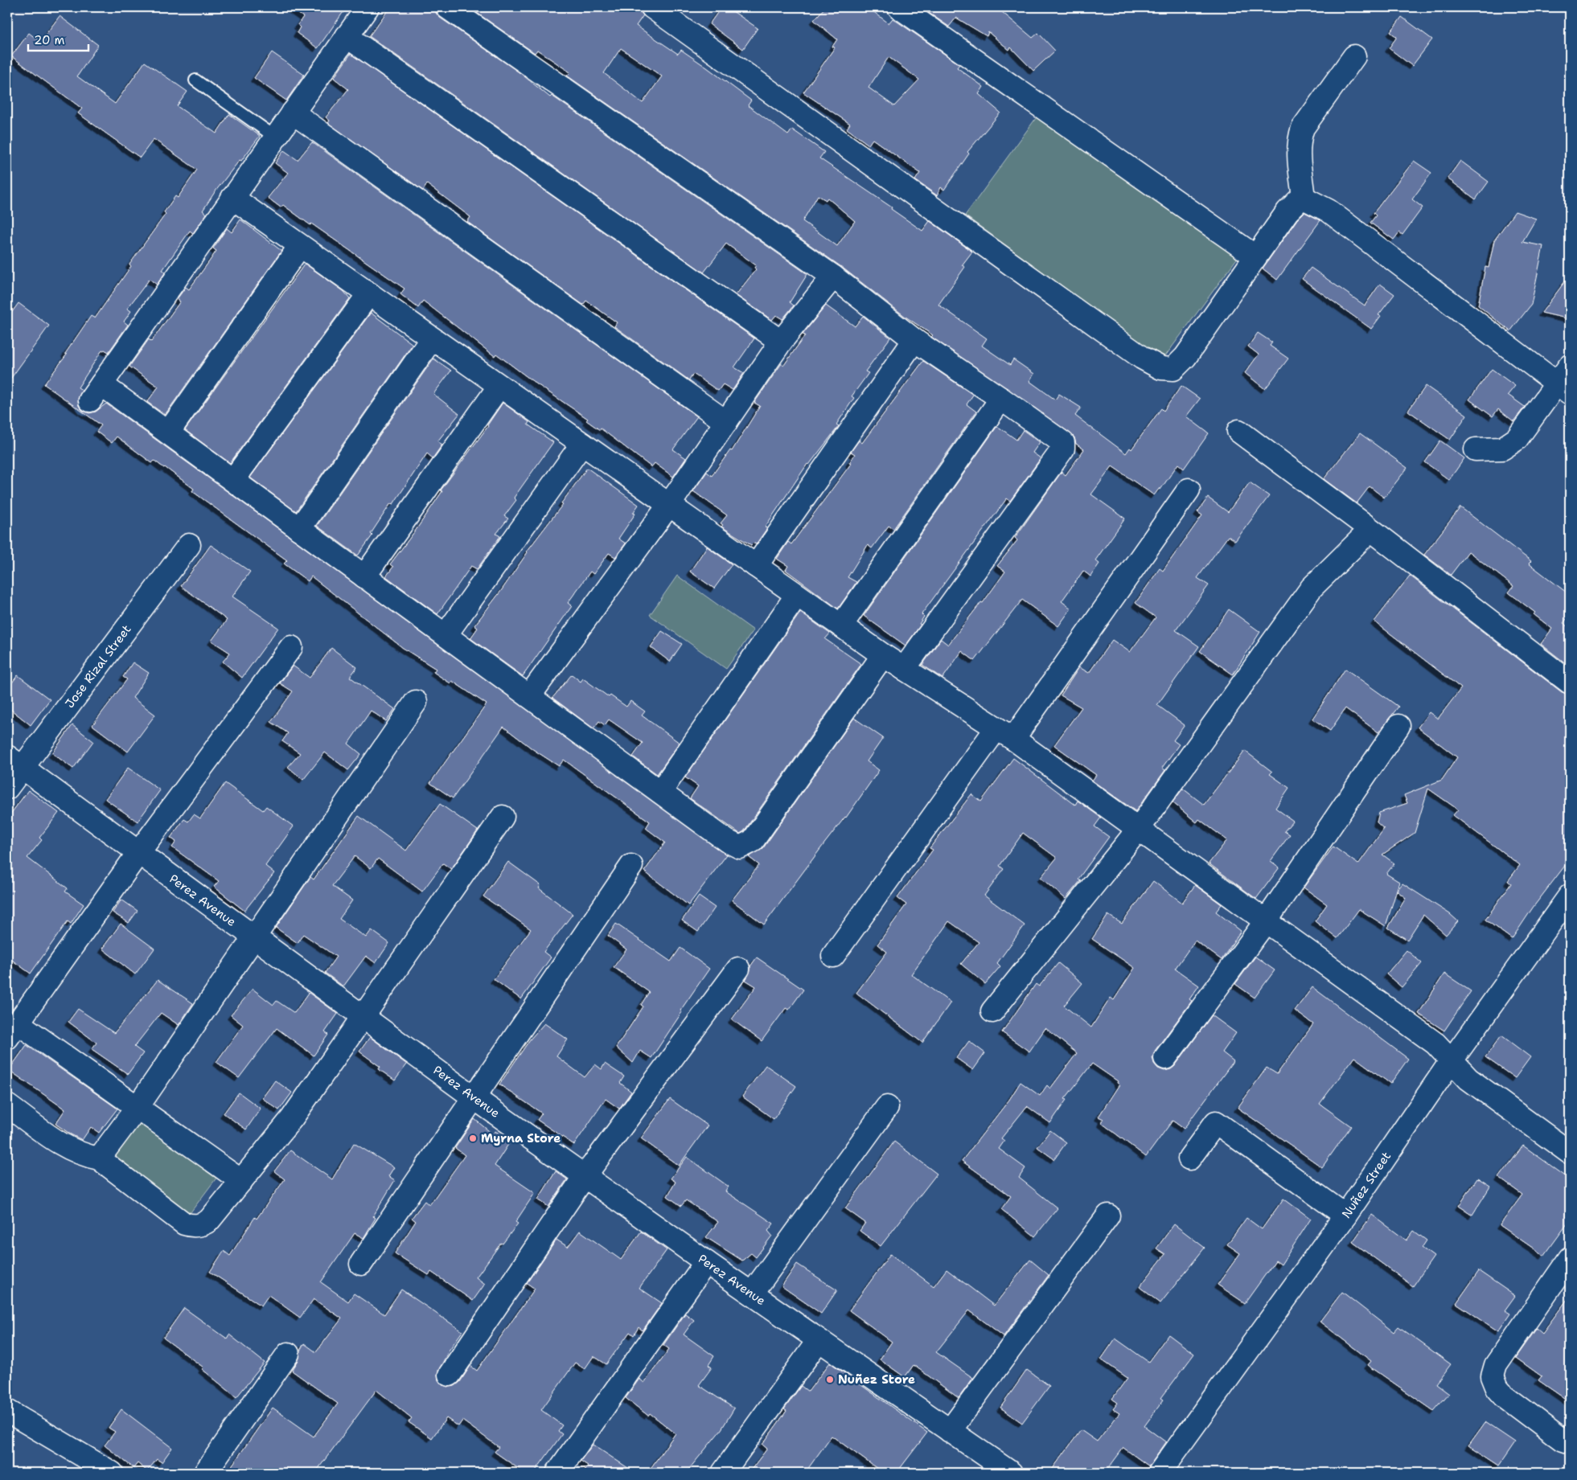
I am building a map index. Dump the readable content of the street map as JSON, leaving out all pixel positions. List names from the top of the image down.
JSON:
{
  "streets": {
    "street": ["Jose Rizal Street", "Perez Avenue", "Nuñez Street"]
  },
  "crossings": [
    ["Jose Rizal Street", "Perez Avenue"]
  ],
  "places": ["Myrna Store", "Nuñez Store"],
  "scale_bar": "20 m"
}
